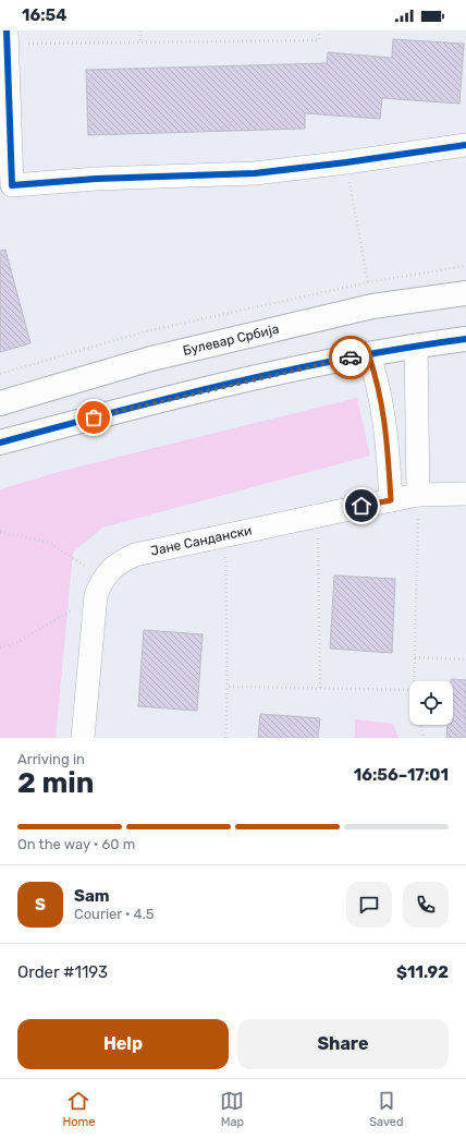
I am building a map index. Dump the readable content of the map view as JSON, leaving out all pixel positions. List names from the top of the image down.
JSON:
{
  "streets": {
    "street": ["Булевар Србија", "Јане Сандански"]
  },
  "page": {
    "status": "16:54",
    "heading": ["2 min", "Arriving in", "16:56–17:01"],
    "panel": [
      "Sam",
      "Courier · 4.5",
      "Order #1193",
      "$11.92"
    ],
    "bar": "On the way · 60 m",
    "round": "S",
    "buttons": ["Help", "Share"],
    "tabs": ["Home", "Map", "Saved"]
  }
}
